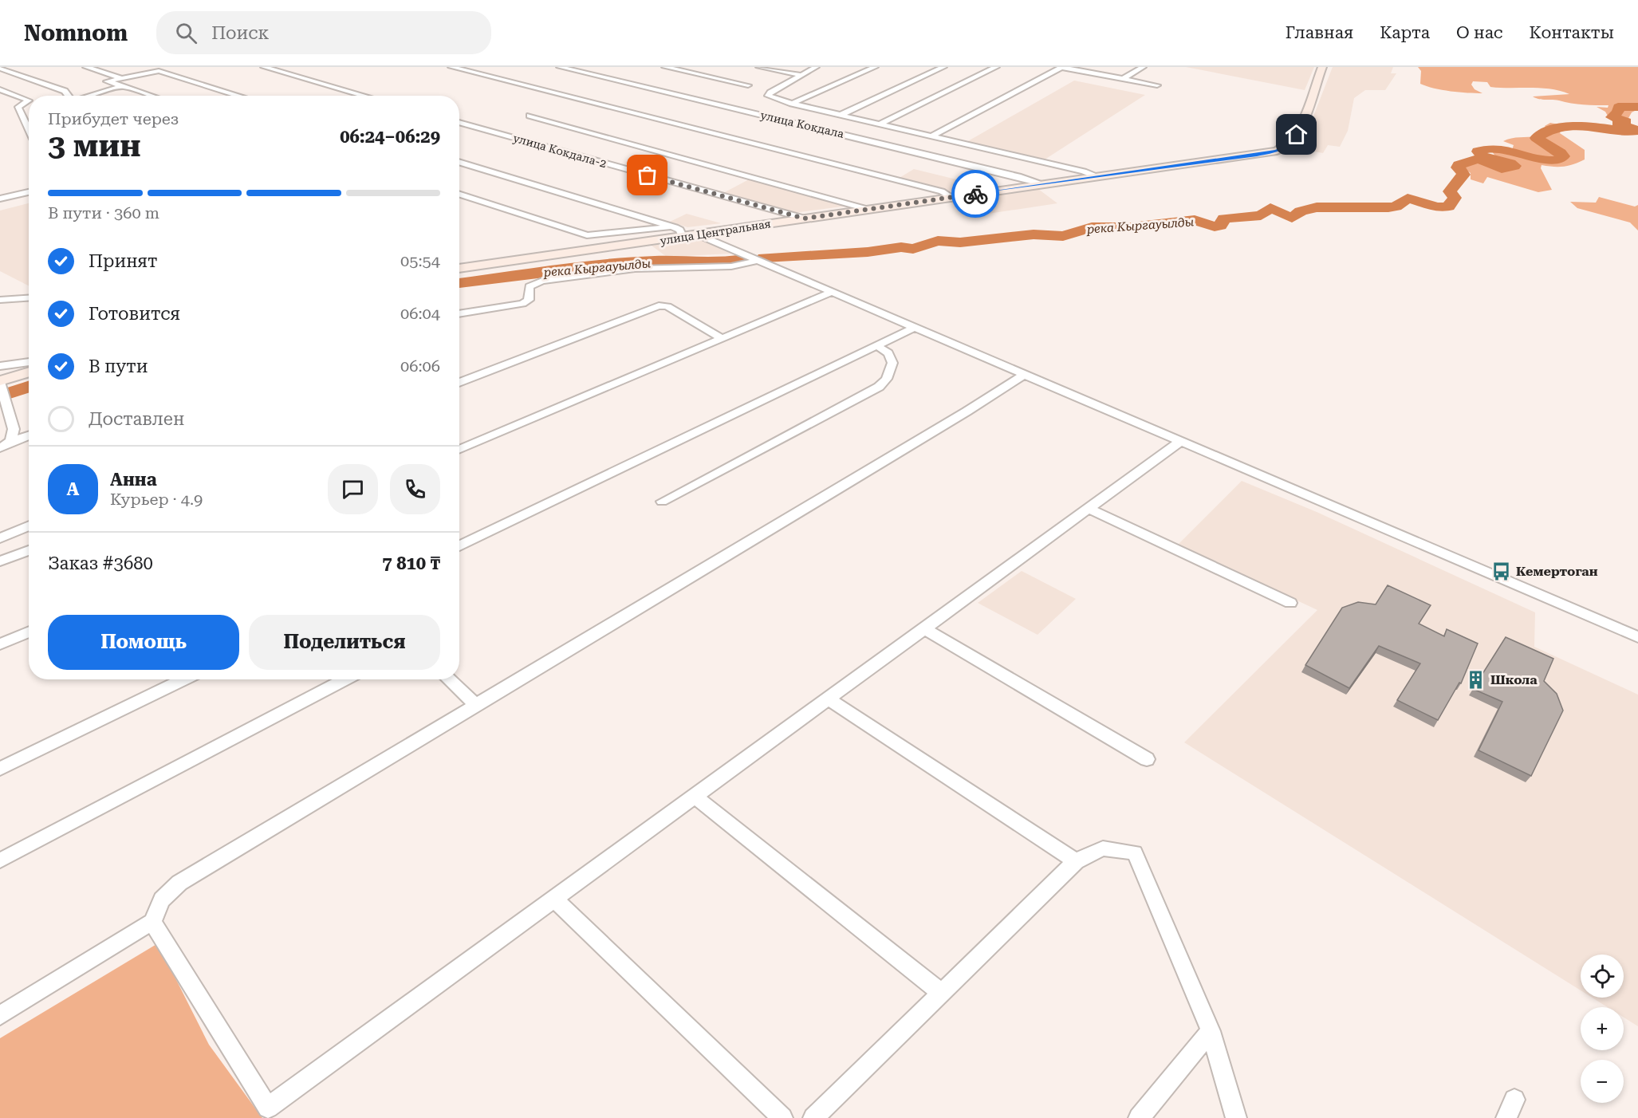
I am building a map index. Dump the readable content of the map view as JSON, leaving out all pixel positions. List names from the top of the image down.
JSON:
{
  "streets": {
    "main road": ["улица Центральная"],
    "street": ["улица Кокдала", "улица Кокдала-2"]
  },
  "crossings": [
    ["улица Кокдала", "улица Центральная"],
    ["улица Кокдала-2", "улица Центральная"]
  ],
  "water": ["река Кыргауылды"],
  "places": {
    "bus stop": ["Кемертоган"],
    "building": ["Школа"]
  },
  "page": {
    "header": "Nomnom",
    "search": "Поиск",
    "nav": [
      "Главная",
      "Карта",
      "О нас",
      "Контакты"
    ],
    "heading": ["3 мин", "Прибудет через", "06:24–06:29"],
    "panel": [
      "Анна",
      "Курьер · 4.9",
      "Заказ #3680",
      "7 810 ₸"
    ],
    "bar": "В пути · 360 m",
    "list": [
      ["Принят", "05:54"],
      ["Готовится", "06:04"],
      ["В пути", "06:06"],
      "Доставлен"
    ],
    "round": "А",
    "buttons": ["Помощь", "Поделиться"],
    "map_buttons": ["+", "−"]
  }
}
